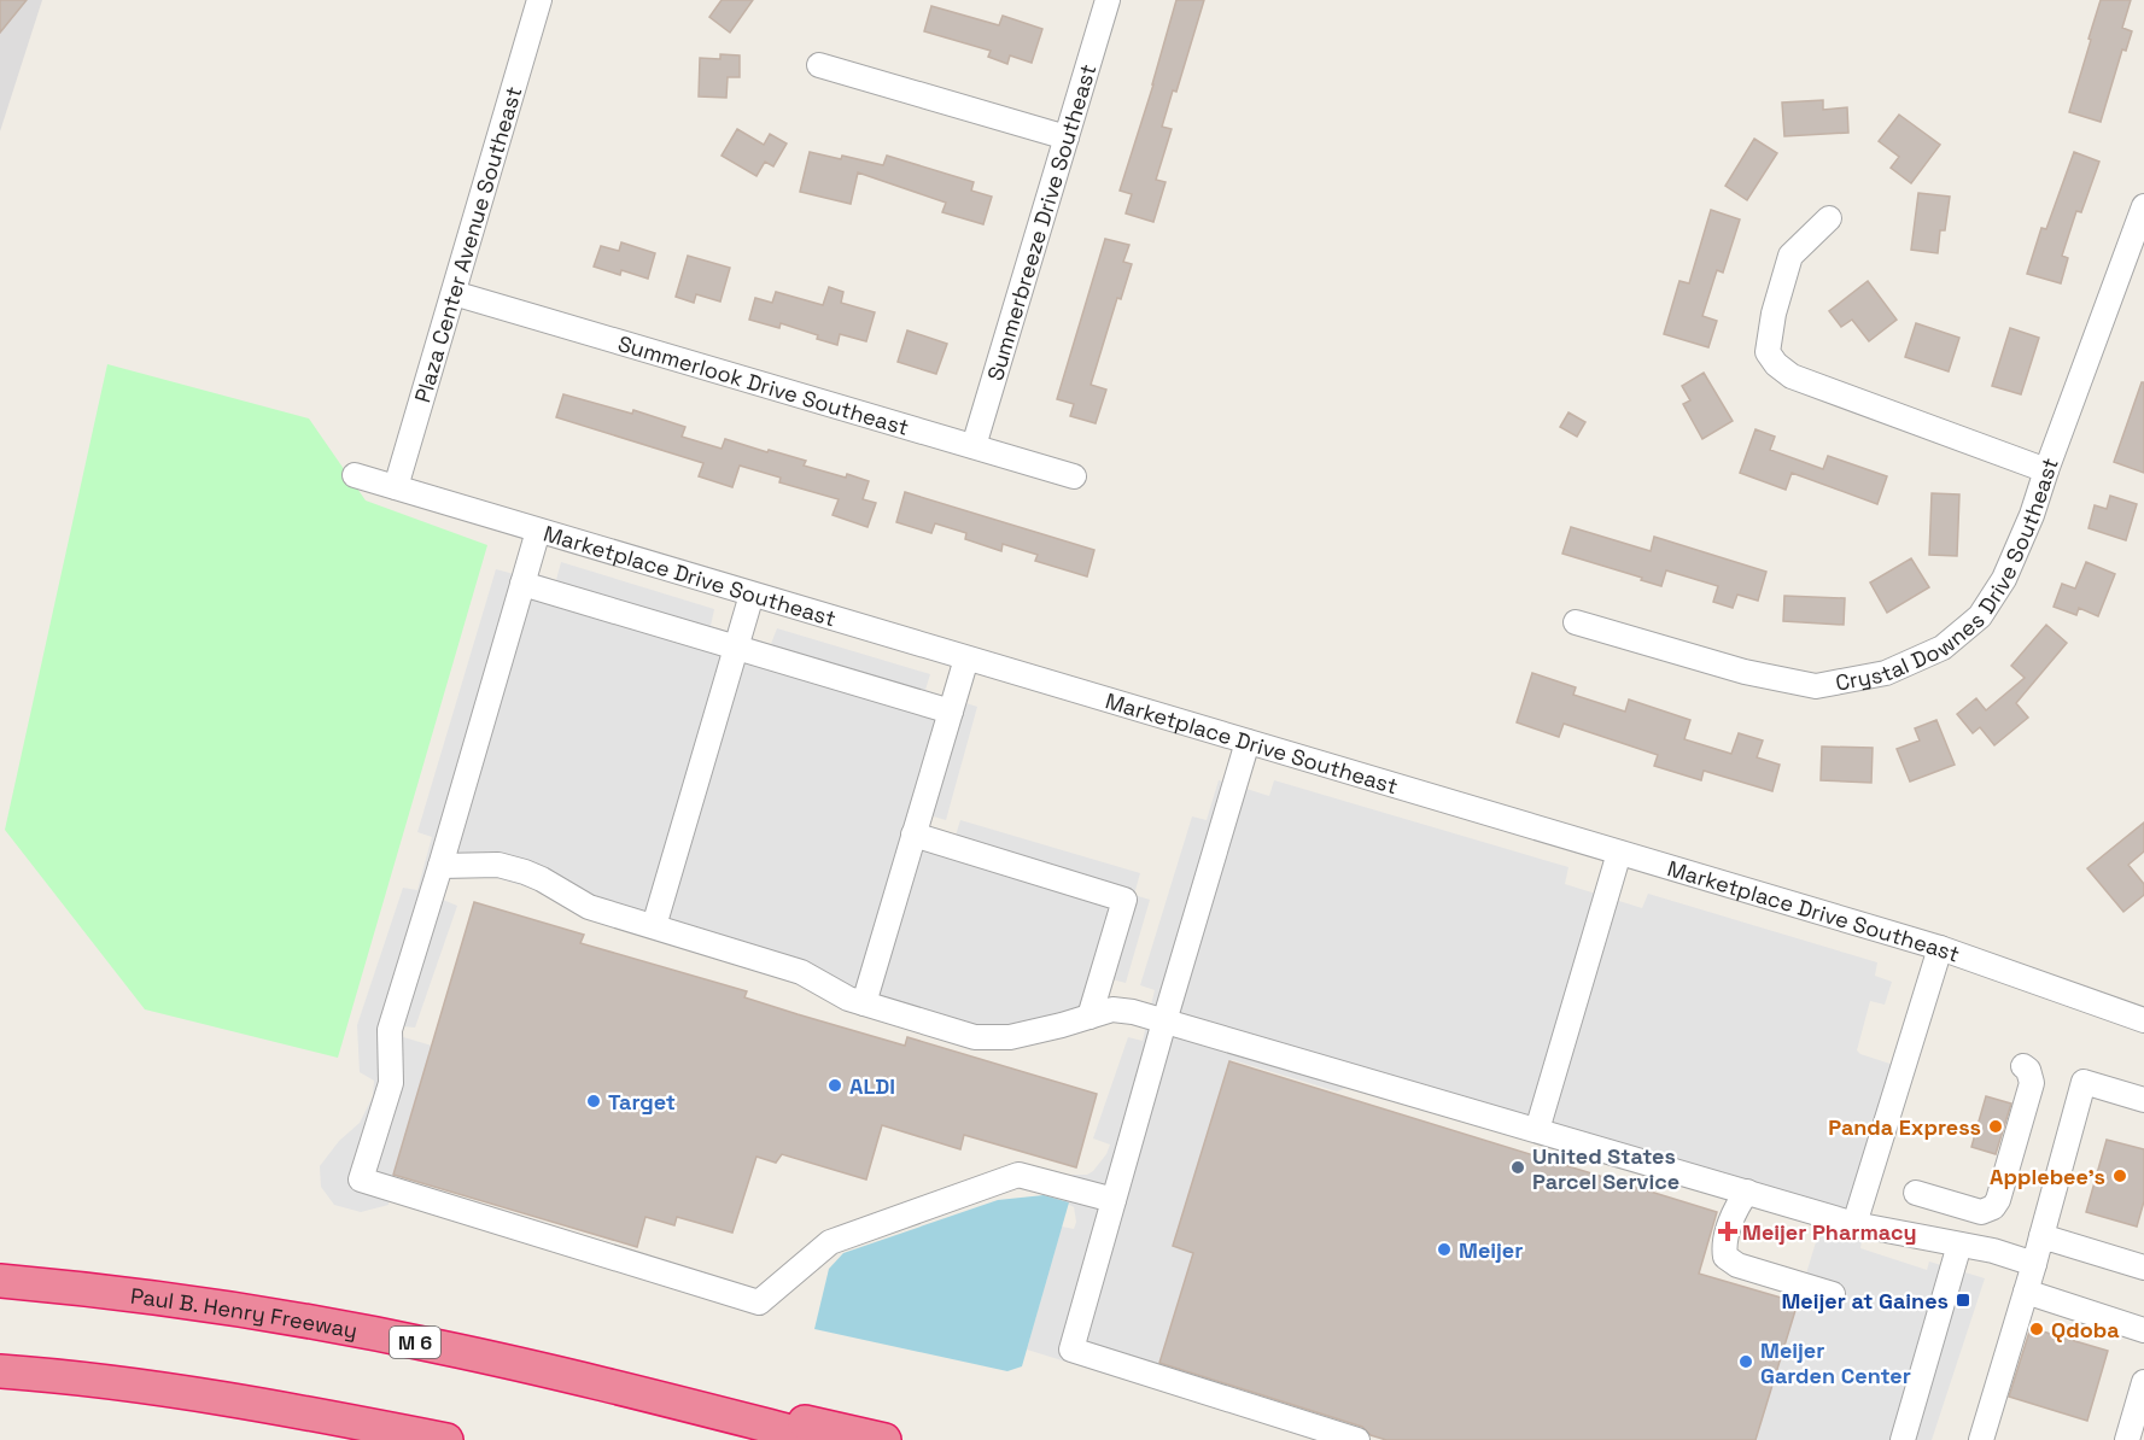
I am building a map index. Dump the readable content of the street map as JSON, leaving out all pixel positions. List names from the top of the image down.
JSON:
{
  "streets": {
    "highway": ["Paul B. Henry Freeway", "M 6"],
    "street": [
      "Summerbreeze Drive Southeast",
      "Plaza Center Avenue Southeast",
      "Summerlook Drive Southeast",
      "Crystal Downes Drive Southeast",
      "Marketplace Drive Southeast"
    ]
  },
  "crossings": [
    ["Summerbreeze Drive Southeast", "Summerlook Drive Southeast"],
    ["Plaza Center Avenue Southeast", "Summerlook Drive Southeast"],
    ["Plaza Center Avenue Southeast", "Marketplace Drive Southeast"]
  ],
  "places": {
    "other": [
      "ALDI",
      "Target",
      "Panda Express",
      "United States Parcel Service",
      "Applebee's",
      "Meijer",
      "Qdoba",
      "Meijer Garden Center"
    ],
    "health": ["Meijer Pharmacy"],
    "transit": ["Meijer at Gaines"]
  }
}
